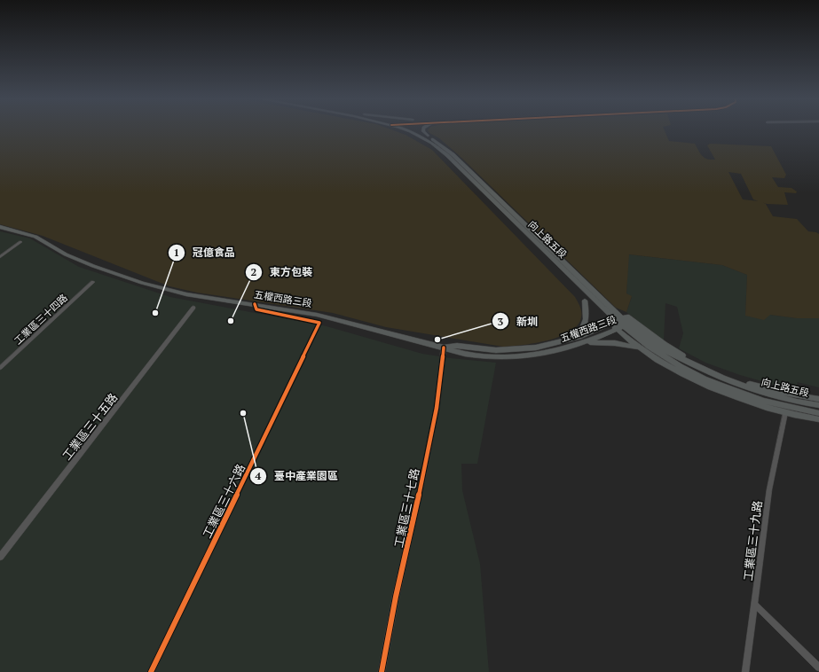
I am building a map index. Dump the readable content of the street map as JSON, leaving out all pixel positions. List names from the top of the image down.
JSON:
{
  "streets": {
    "main road": ["向上路五段", "五權西路三段"],
    "street": [
      "工業區三十四路",
      "工業區三十五路",
      "工業區三十六路",
      "工業區三十七路",
      "工業區三十九路"
    ]
  },
  "crossings": [
    ["向上路五段", "五權西路三段"],
    ["向上路五段", "工業區三十九路"],
    ["五權西路三段", "工業區三十六路"],
    ["五權西路三段", "工業區三十七路"]
  ],
  "places": [
    "冠億食品",
    "東方包裝",
    "新圳",
    "臺中產業園區"
  ]
}
